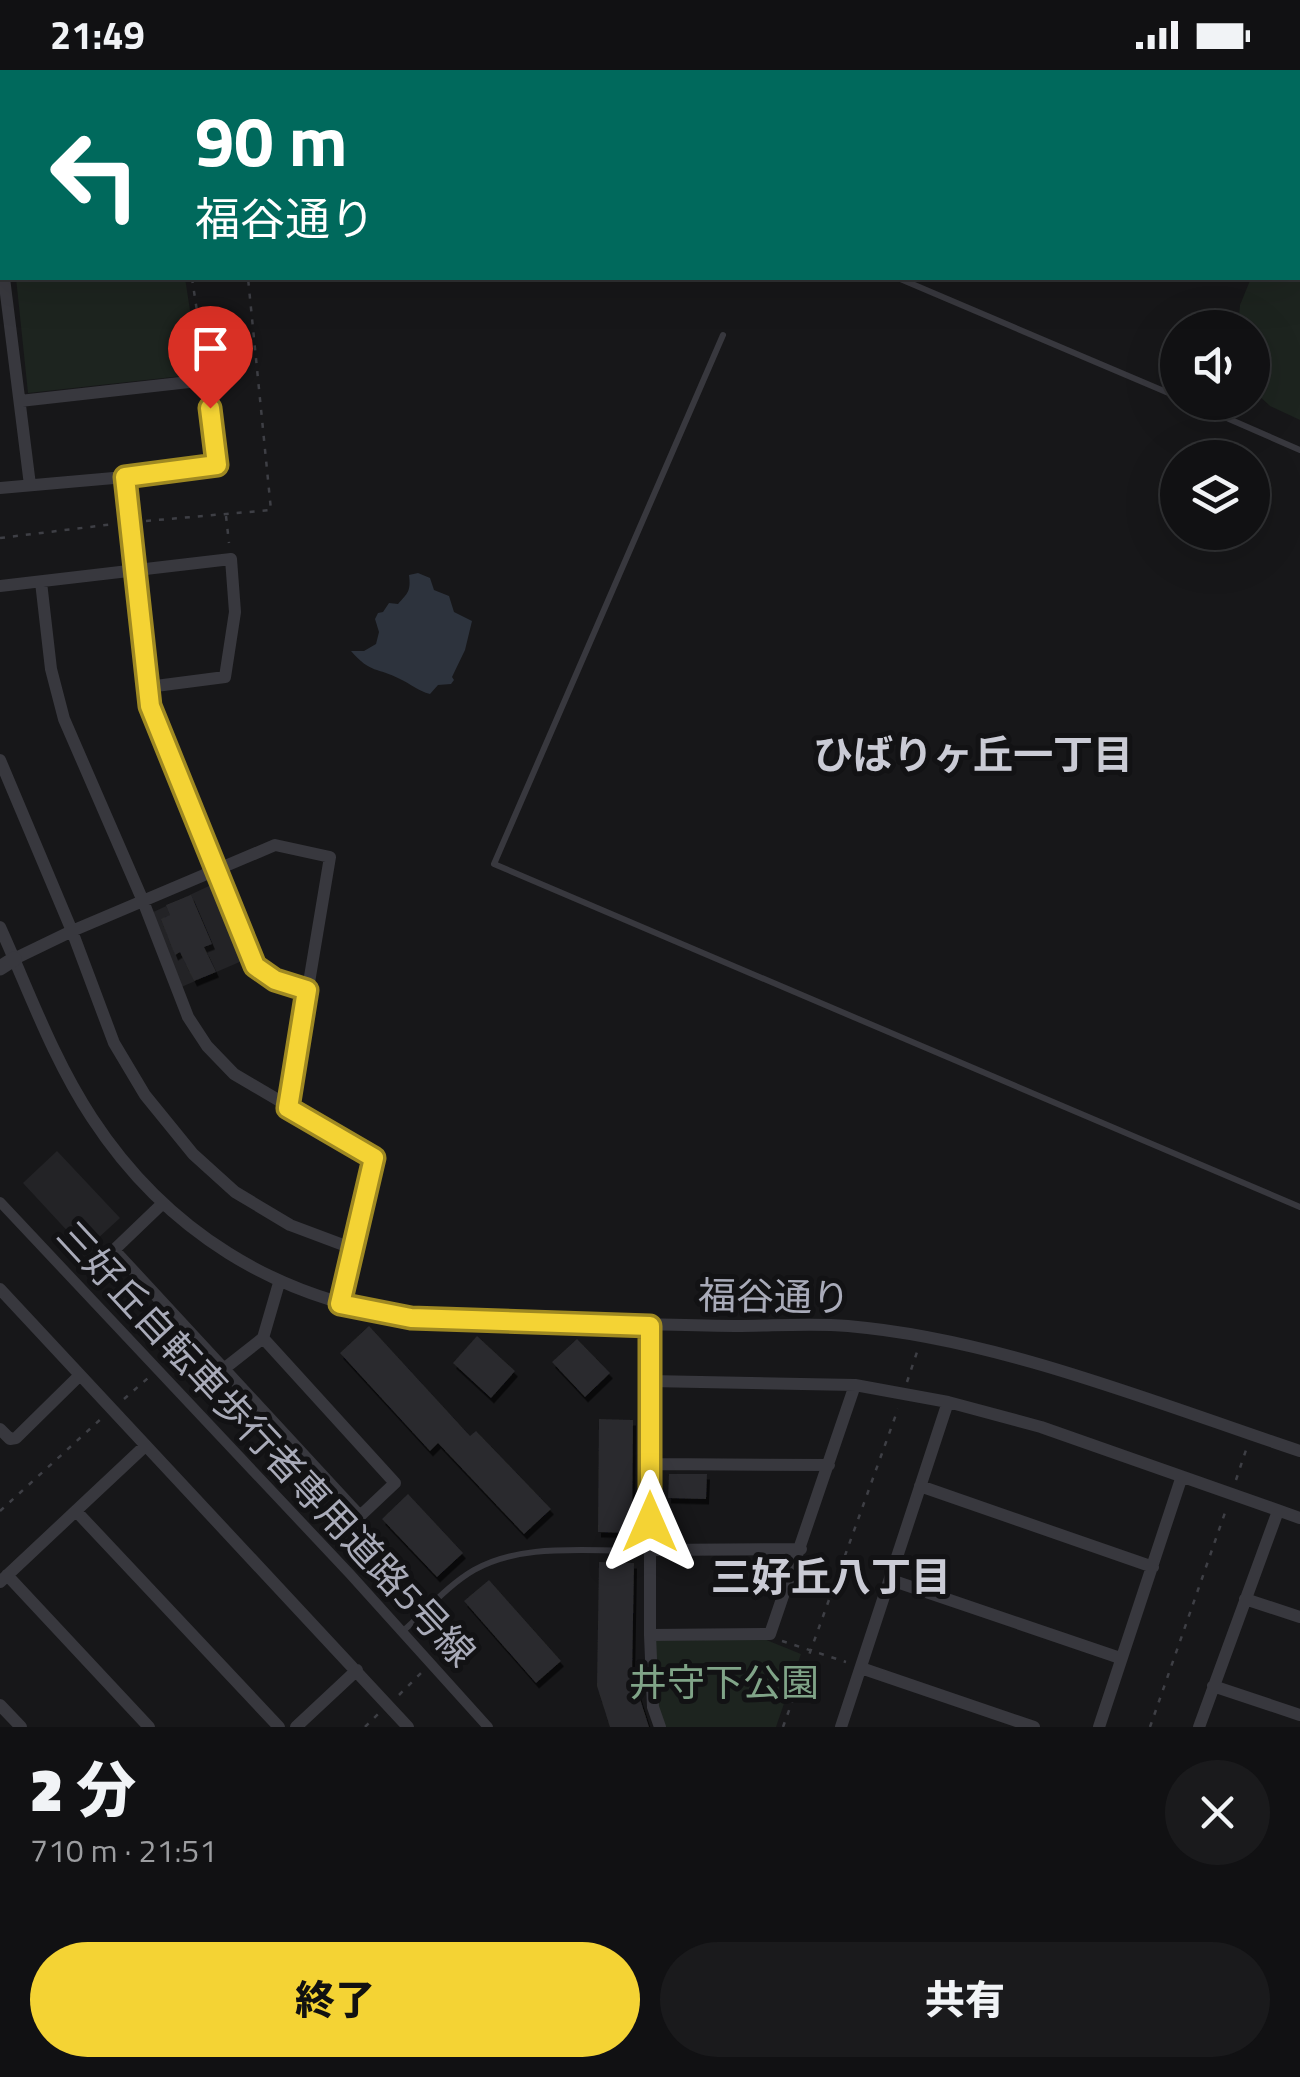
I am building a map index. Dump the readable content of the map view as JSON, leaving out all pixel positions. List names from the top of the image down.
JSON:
{
  "streets": {
    "street": ["福谷通り", "三好丘自転車歩行者専用道路5号線"]
  },
  "districts": ["ひばりヶ丘一丁目", "三好丘八丁目"],
  "parks": ["井守下公園"],
  "page": {
    "status": "21:49",
    "turn": ["90 m", "福谷通り"],
    "heading": ["2 分", "710 m · 21:51"],
    "buttons": ["終了", "共有"]
  }
}
